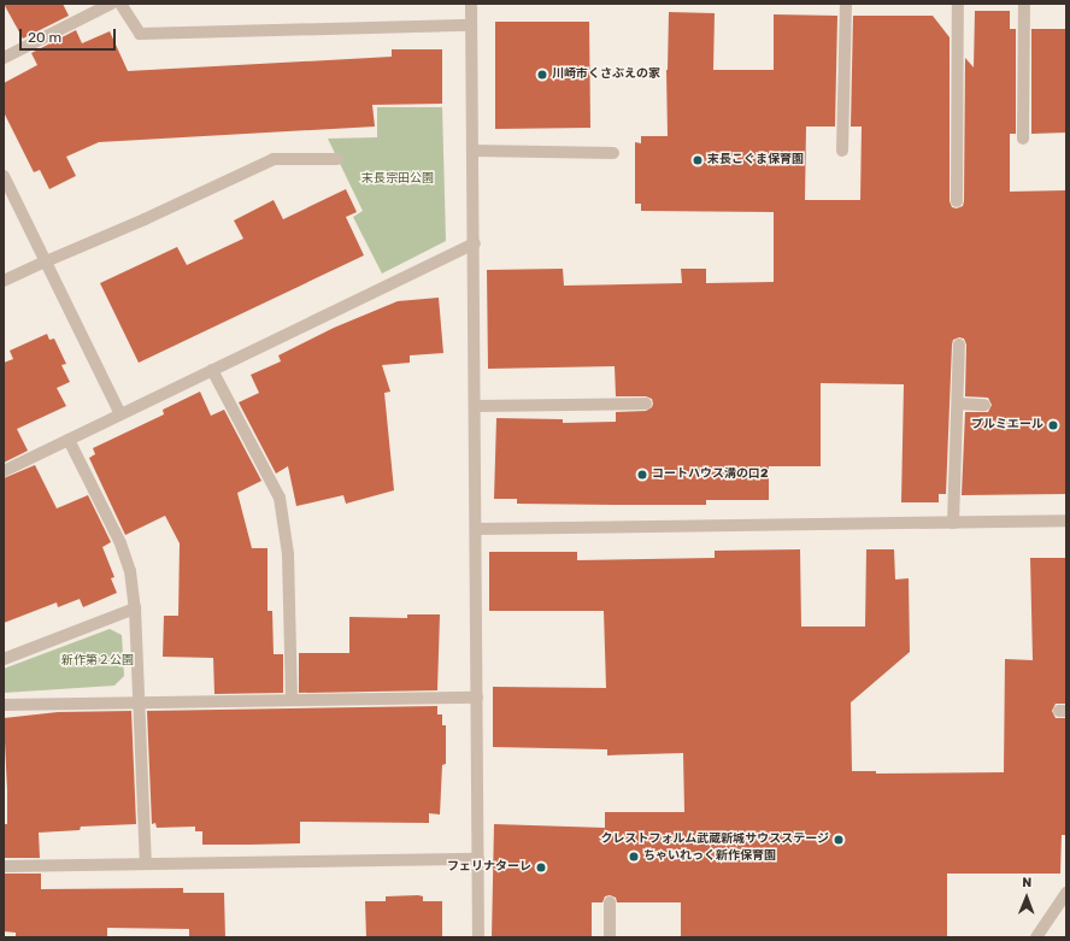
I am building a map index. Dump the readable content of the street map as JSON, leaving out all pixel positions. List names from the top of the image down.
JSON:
{
  "parks": ["末長宗田公園", "新作第２公園"],
  "places": [
    "川崎市くさぶえの家",
    "末長こぐま保育園",
    "プルミエール",
    "コートハウス溝の口2",
    "クレストフォルム武蔵新城サウスステージ",
    "ちゃいれっく新作保育園",
    "フェリナターレ"
  ],
  "scale_bar": "20 m",
  "north": "top"
}
